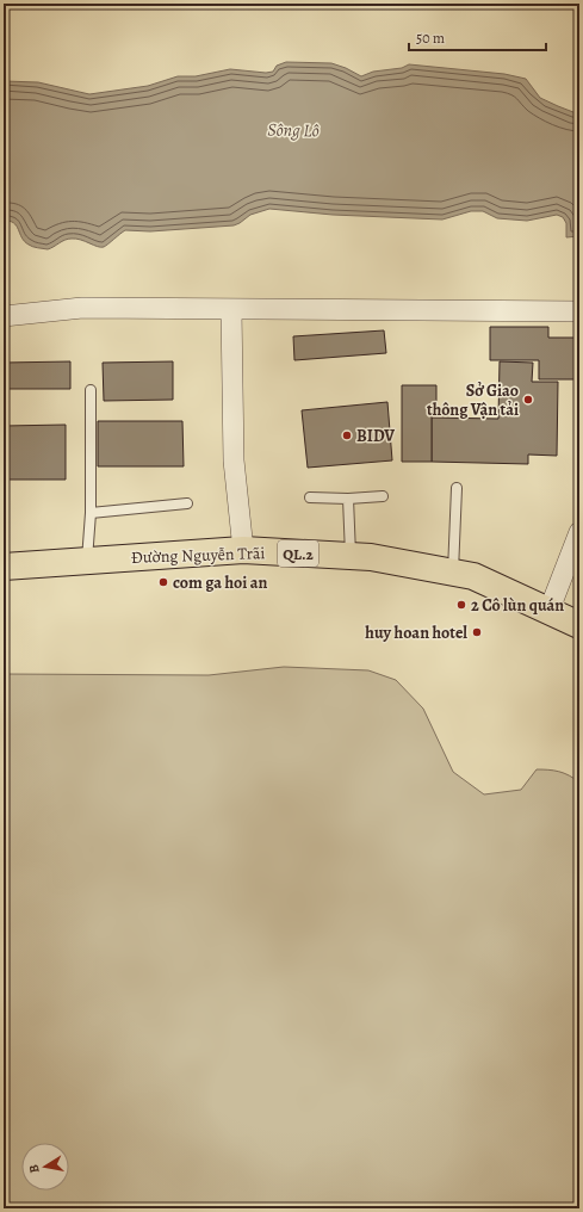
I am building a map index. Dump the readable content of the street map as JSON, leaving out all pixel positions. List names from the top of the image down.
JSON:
{
  "streets": {
    "main road": ["QL.2", "Đường Nguyễn Trãi"]
  },
  "water": ["Sông Lô"],
  "places": [
    "Sở Giao thông Vận tải",
    "BIDV",
    "com ga hoi an",
    "2 Cô lùn quán",
    "huy hoan hotel"
  ],
  "scale_bar": "50 m",
  "north": "left"
}
